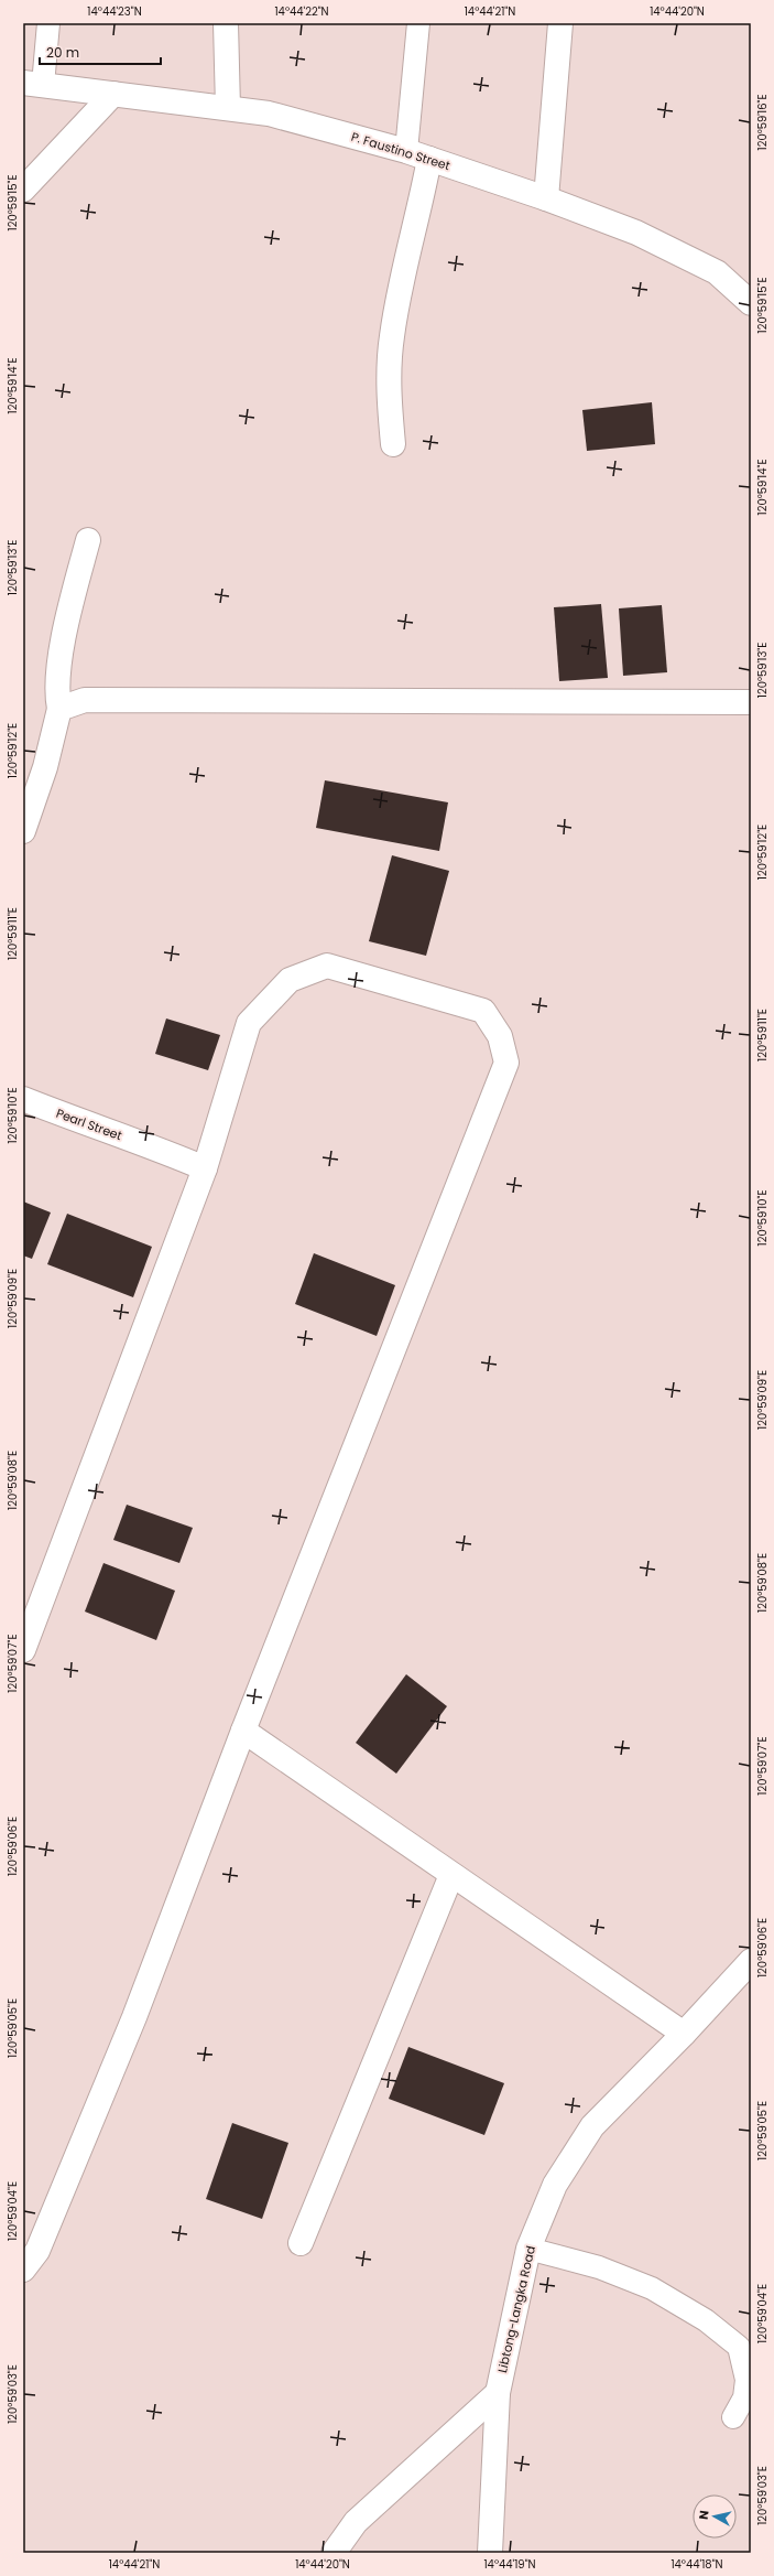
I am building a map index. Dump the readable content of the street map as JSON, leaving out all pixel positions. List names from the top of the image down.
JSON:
{
  "streets": {
    "street": ["P. Faustino Street", "Pearl Street", "Libtong-Langka Road"]
  },
  "scale_bar": "20 m",
  "north": "left",
  "coordinates": [
    "14°44'23\"N",
    "14°44'22\"N",
    "14°44'21\"N",
    "14°44'20\"N",
    "120°59'16\"E",
    "120°59'15\"E",
    "120°59'14\"E",
    "120°59'13\"E",
    "120°59'12\"E",
    "120°59'11\"E",
    "120°59'10\"E",
    "120°59'09\"E",
    "120°59'08\"E",
    "120°59'07\"E",
    "120°59'06\"E",
    "120°59'05\"E",
    "120°59'04\"E",
    "120°59'03\"E",
    "14°44'19\"N",
    "14°44'18\"N"
  ]
}
